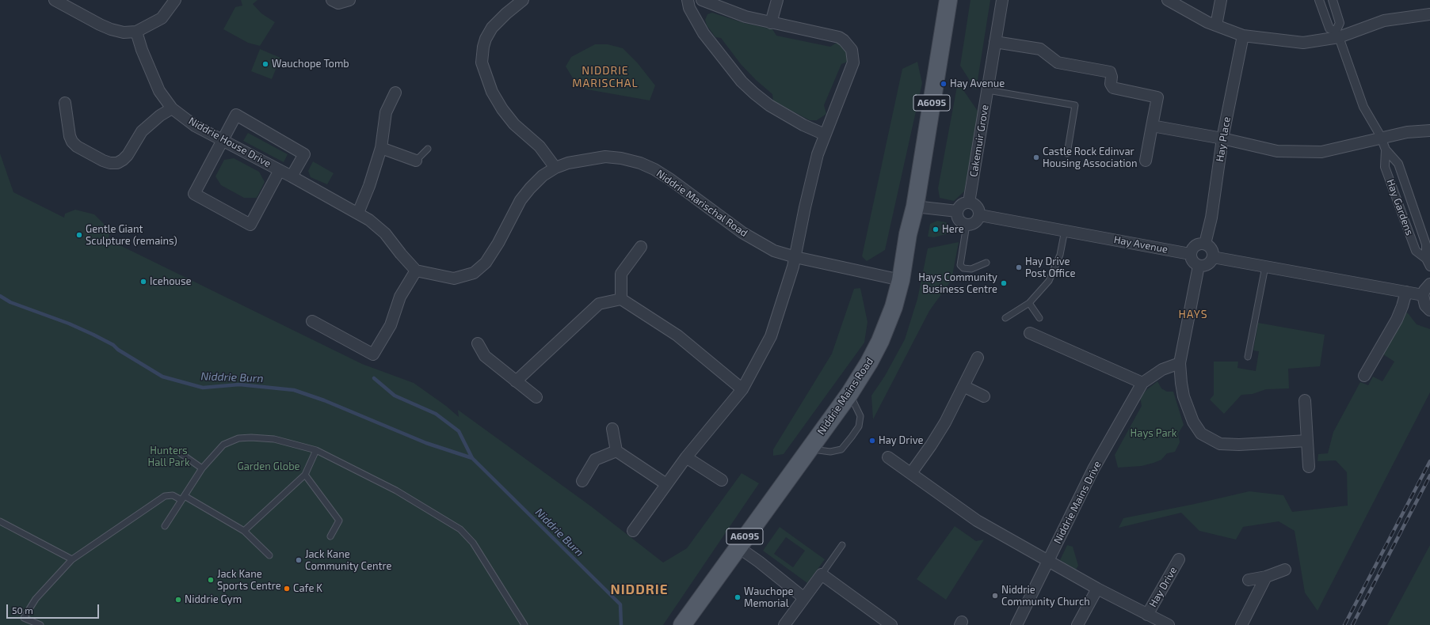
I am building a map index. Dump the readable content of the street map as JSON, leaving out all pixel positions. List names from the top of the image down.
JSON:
{
  "streets": {
    "main road": ["A6095", "Niddrie Mains Road"],
    "street": [
      "Hay Place",
      "Cakemuir Grove",
      "Niddrie House Drive",
      "Niddrie Marischal Road",
      "Hay Gardens",
      "Hay Avenue",
      "Niddrie Mains Drive",
      "Hay Drive"
    ]
  },
  "crossings": [
    ["Hay Place", "Hay Avenue"],
    ["Cakemuir Grove", "Hay Avenue"],
    ["Niddrie House Drive", "Niddrie Marischal Road"],
    ["Niddrie Marischal Road", "Niddrie Mains Road"],
    ["Niddrie Mains Drive", "Hay Drive"]
  ],
  "districts": ["NIDDRIE MARISCHAL", "HAYS", "NIDDRIE"],
  "water": ["Niddrie Burn"],
  "parks": ["Hays Park", "Hunters Hall Park", "Garden Globe"],
  "places": [
    "Wauchope Tomb",
    "Hay Avenue",
    "Castle Rock Edinvar Housing Association",
    "Here",
    "Gentle Giant Sculpture (remains)",
    "Hay Drive Post Office",
    "Icehouse",
    "Hays Community Business Centre",
    "Hay Drive",
    "Jack Kane Community Centre",
    "Jack Kane Sports Centre",
    "Cafe K",
    "Niddrie Community Church",
    "Wauchope Memorial",
    "Niddrie Gym"
  ],
  "scale_bar": "50 m"
}
